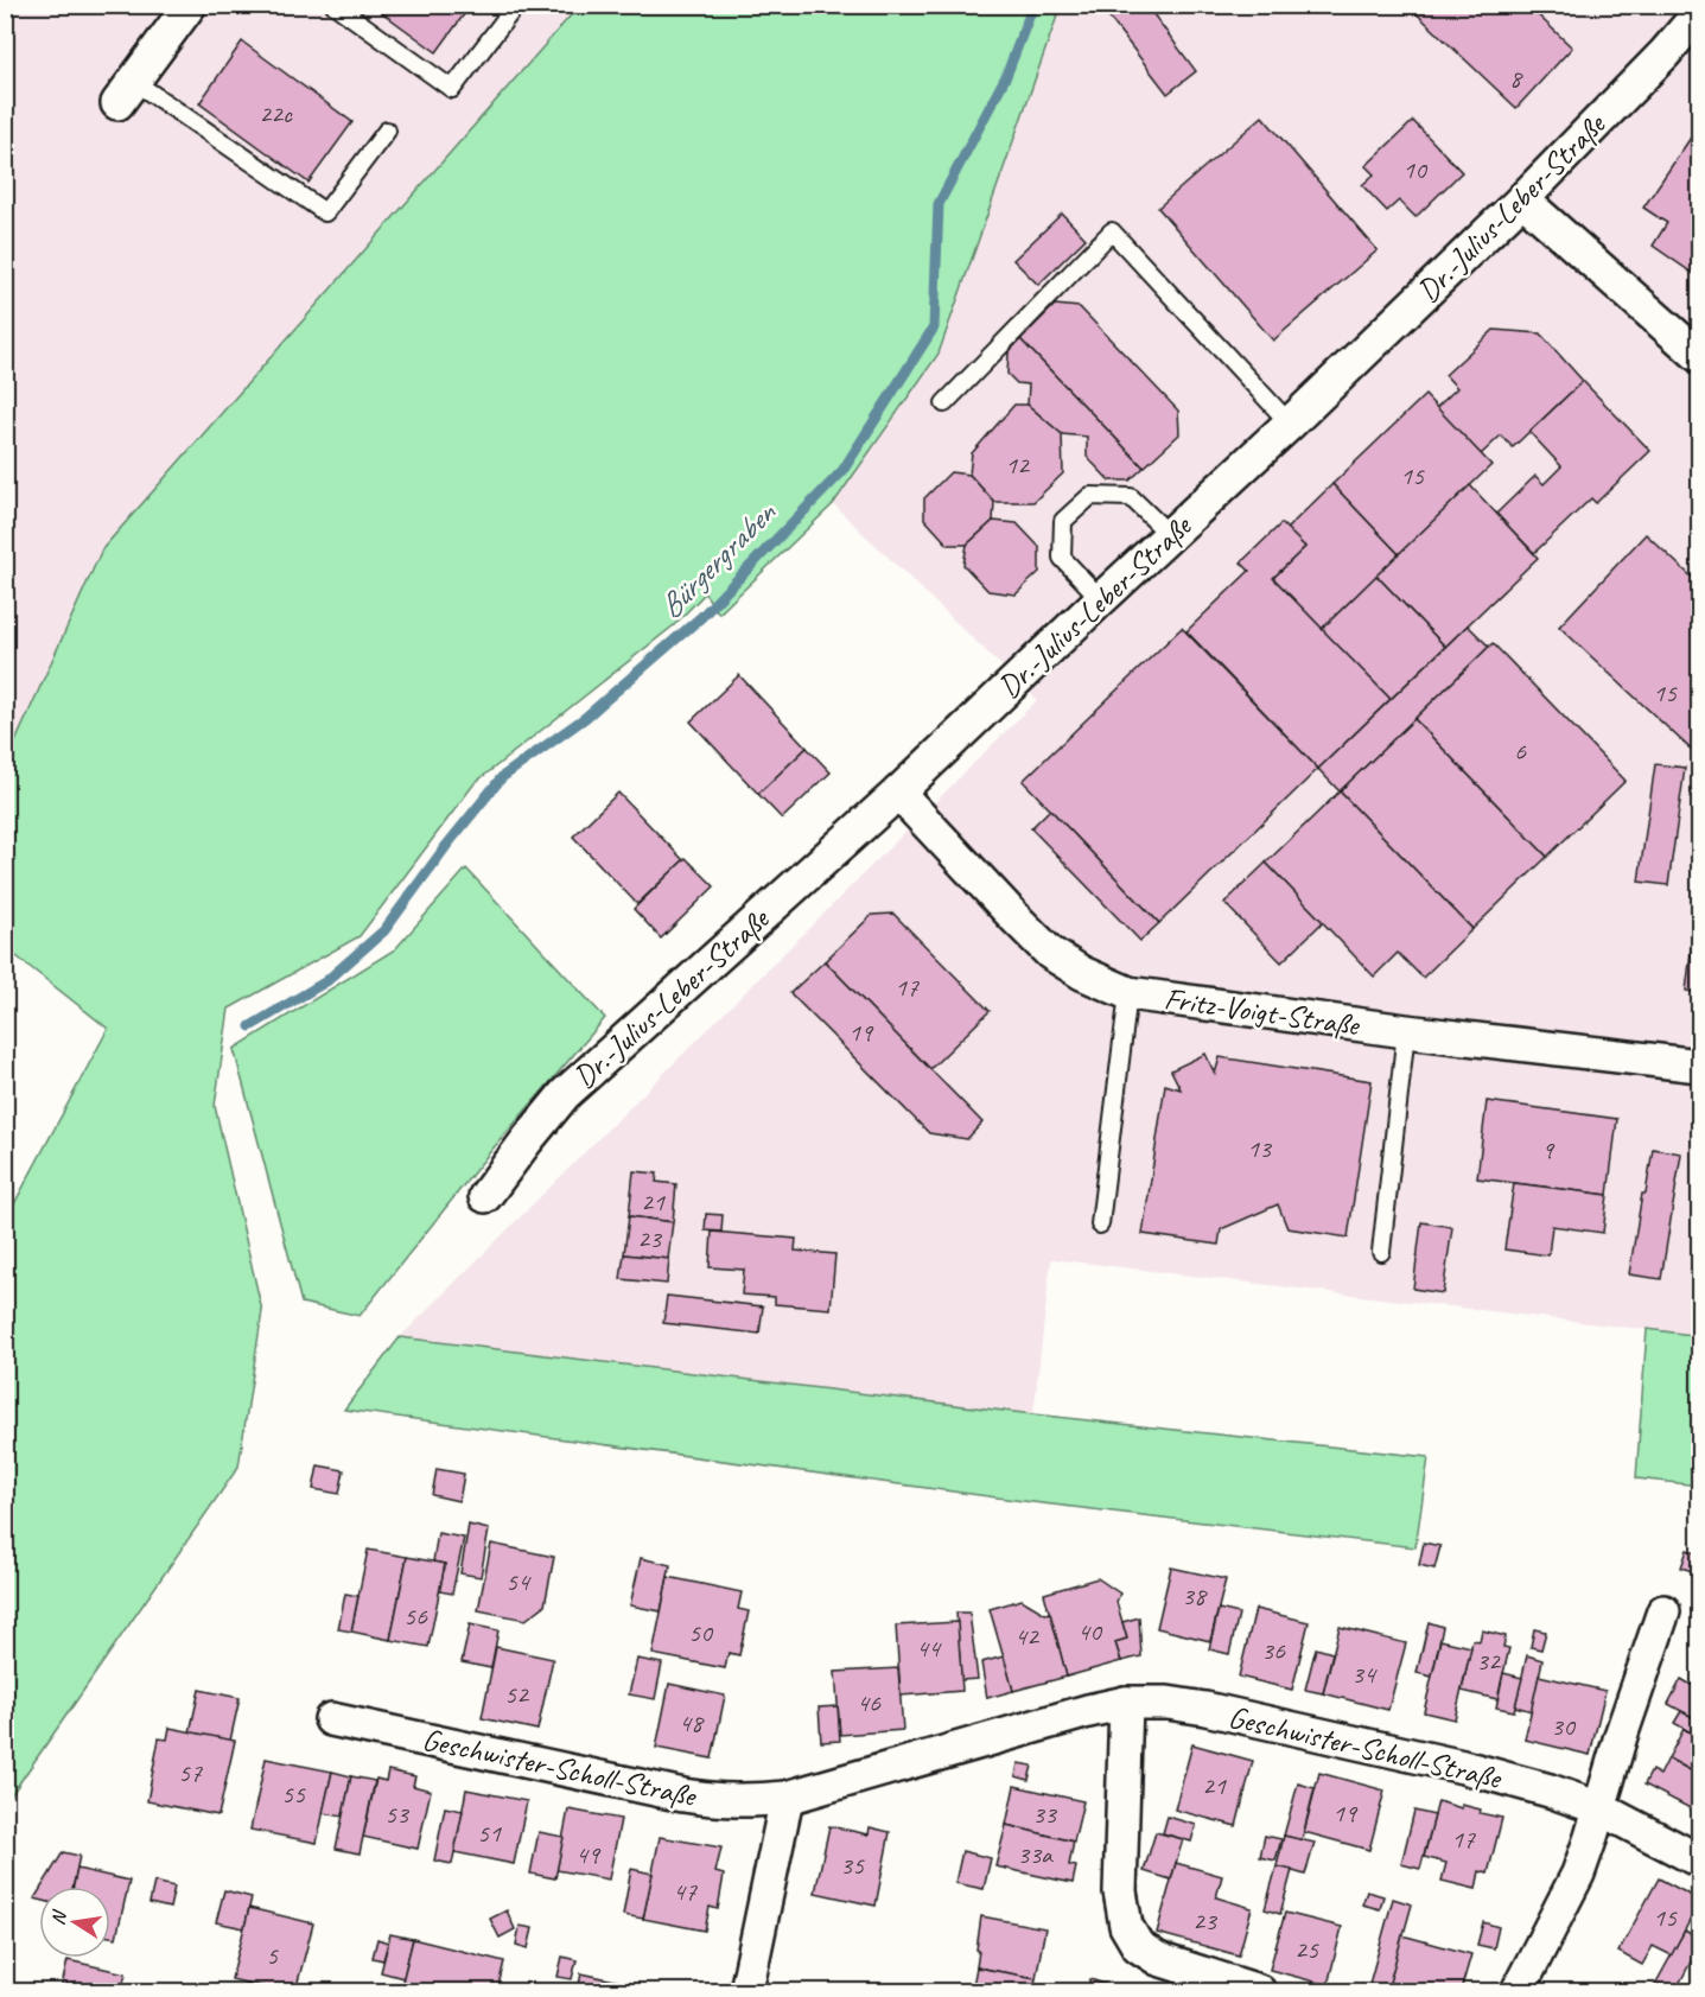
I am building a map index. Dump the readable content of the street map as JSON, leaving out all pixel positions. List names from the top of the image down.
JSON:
{
  "streets": {
    "street": ["Dr.-Julius-Leber-Straße", "Fritz-Voigt-Straße", "Geschwister-Scholl-Straße"]
  },
  "crossings": [
    ["Dr.-Julius-Leber-Straße", "Fritz-Voigt-Straße"]
  ],
  "water": ["Bürgergraben"],
  "house_numbers": [
    "8",
    "22c",
    "10",
    "12",
    "15",
    "15",
    "6",
    "17",
    "19",
    "13",
    "9",
    "21",
    "23",
    "54",
    "38",
    "56",
    "40",
    "50",
    "42",
    "44",
    "36",
    "32",
    "34",
    "52",
    "46",
    "48",
    "30",
    "57",
    "21",
    "55",
    "19",
    "53",
    "33",
    "51",
    "17",
    "49",
    "33a",
    "35",
    "47",
    "15",
    "23",
    "25",
    "5"
  ],
  "north": "left"
}
